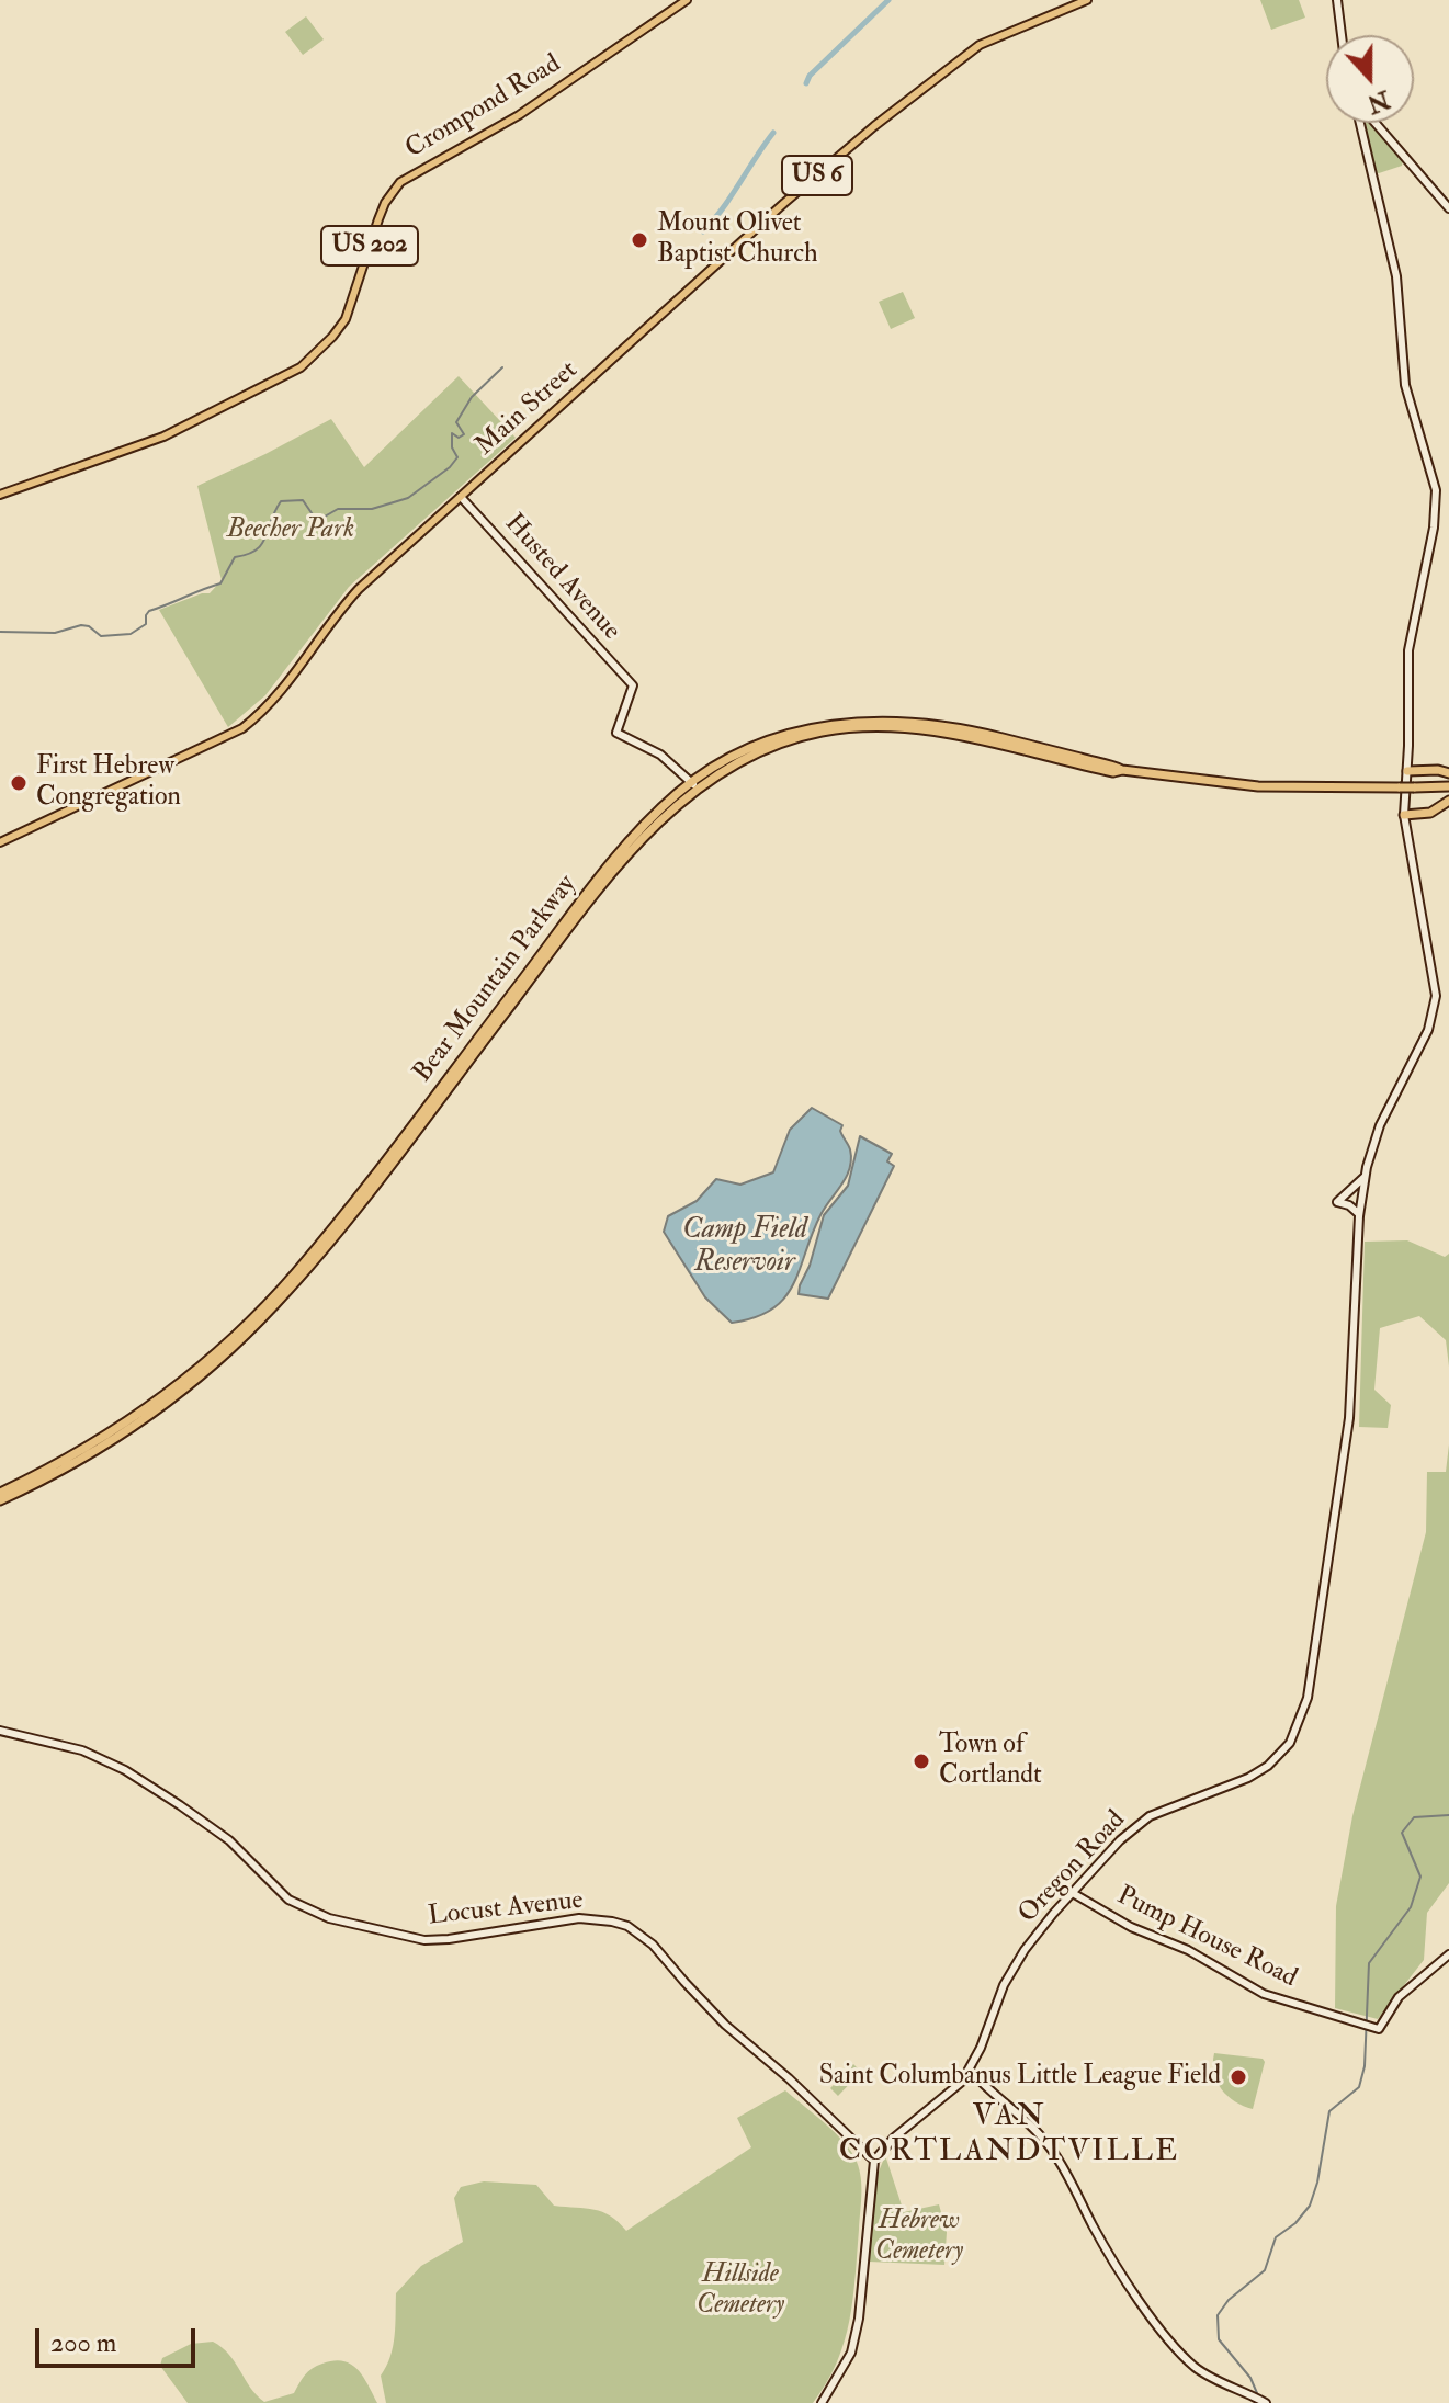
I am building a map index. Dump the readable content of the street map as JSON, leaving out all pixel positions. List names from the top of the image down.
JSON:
{
  "streets": {
    "highway": ["Bear Mountain Parkway"],
    "main road": [
      "Crompond Road",
      "US 6",
      "US 202",
      "Main Street"
    ],
    "street": [
      "Husted Avenue",
      "Oregon Road",
      "Locust Avenue",
      "Pump House Road"
    ]
  },
  "crossings": [
    ["Main Street", "Husted Avenue"],
    ["Husted Avenue", "Bear Mountain Parkway"],
    ["Oregon Road", "Locust Avenue"],
    ["Oregon Road", "Pump House Road"]
  ],
  "districts": ["VAN CORTLANDTVILLE"],
  "water": ["Camp Field Reservoir"],
  "parks": ["Beecher Park", "Hebrew Cemetery", "Hillside Cemetery"],
  "places": [
    "Mount Olivet Baptist Church",
    "First Hebrew Congregation",
    "Town of Cortlandt",
    "Saint Columbanus Little League Field"
  ],
  "scale_bar": "200 m",
  "north": "bottom"
}
